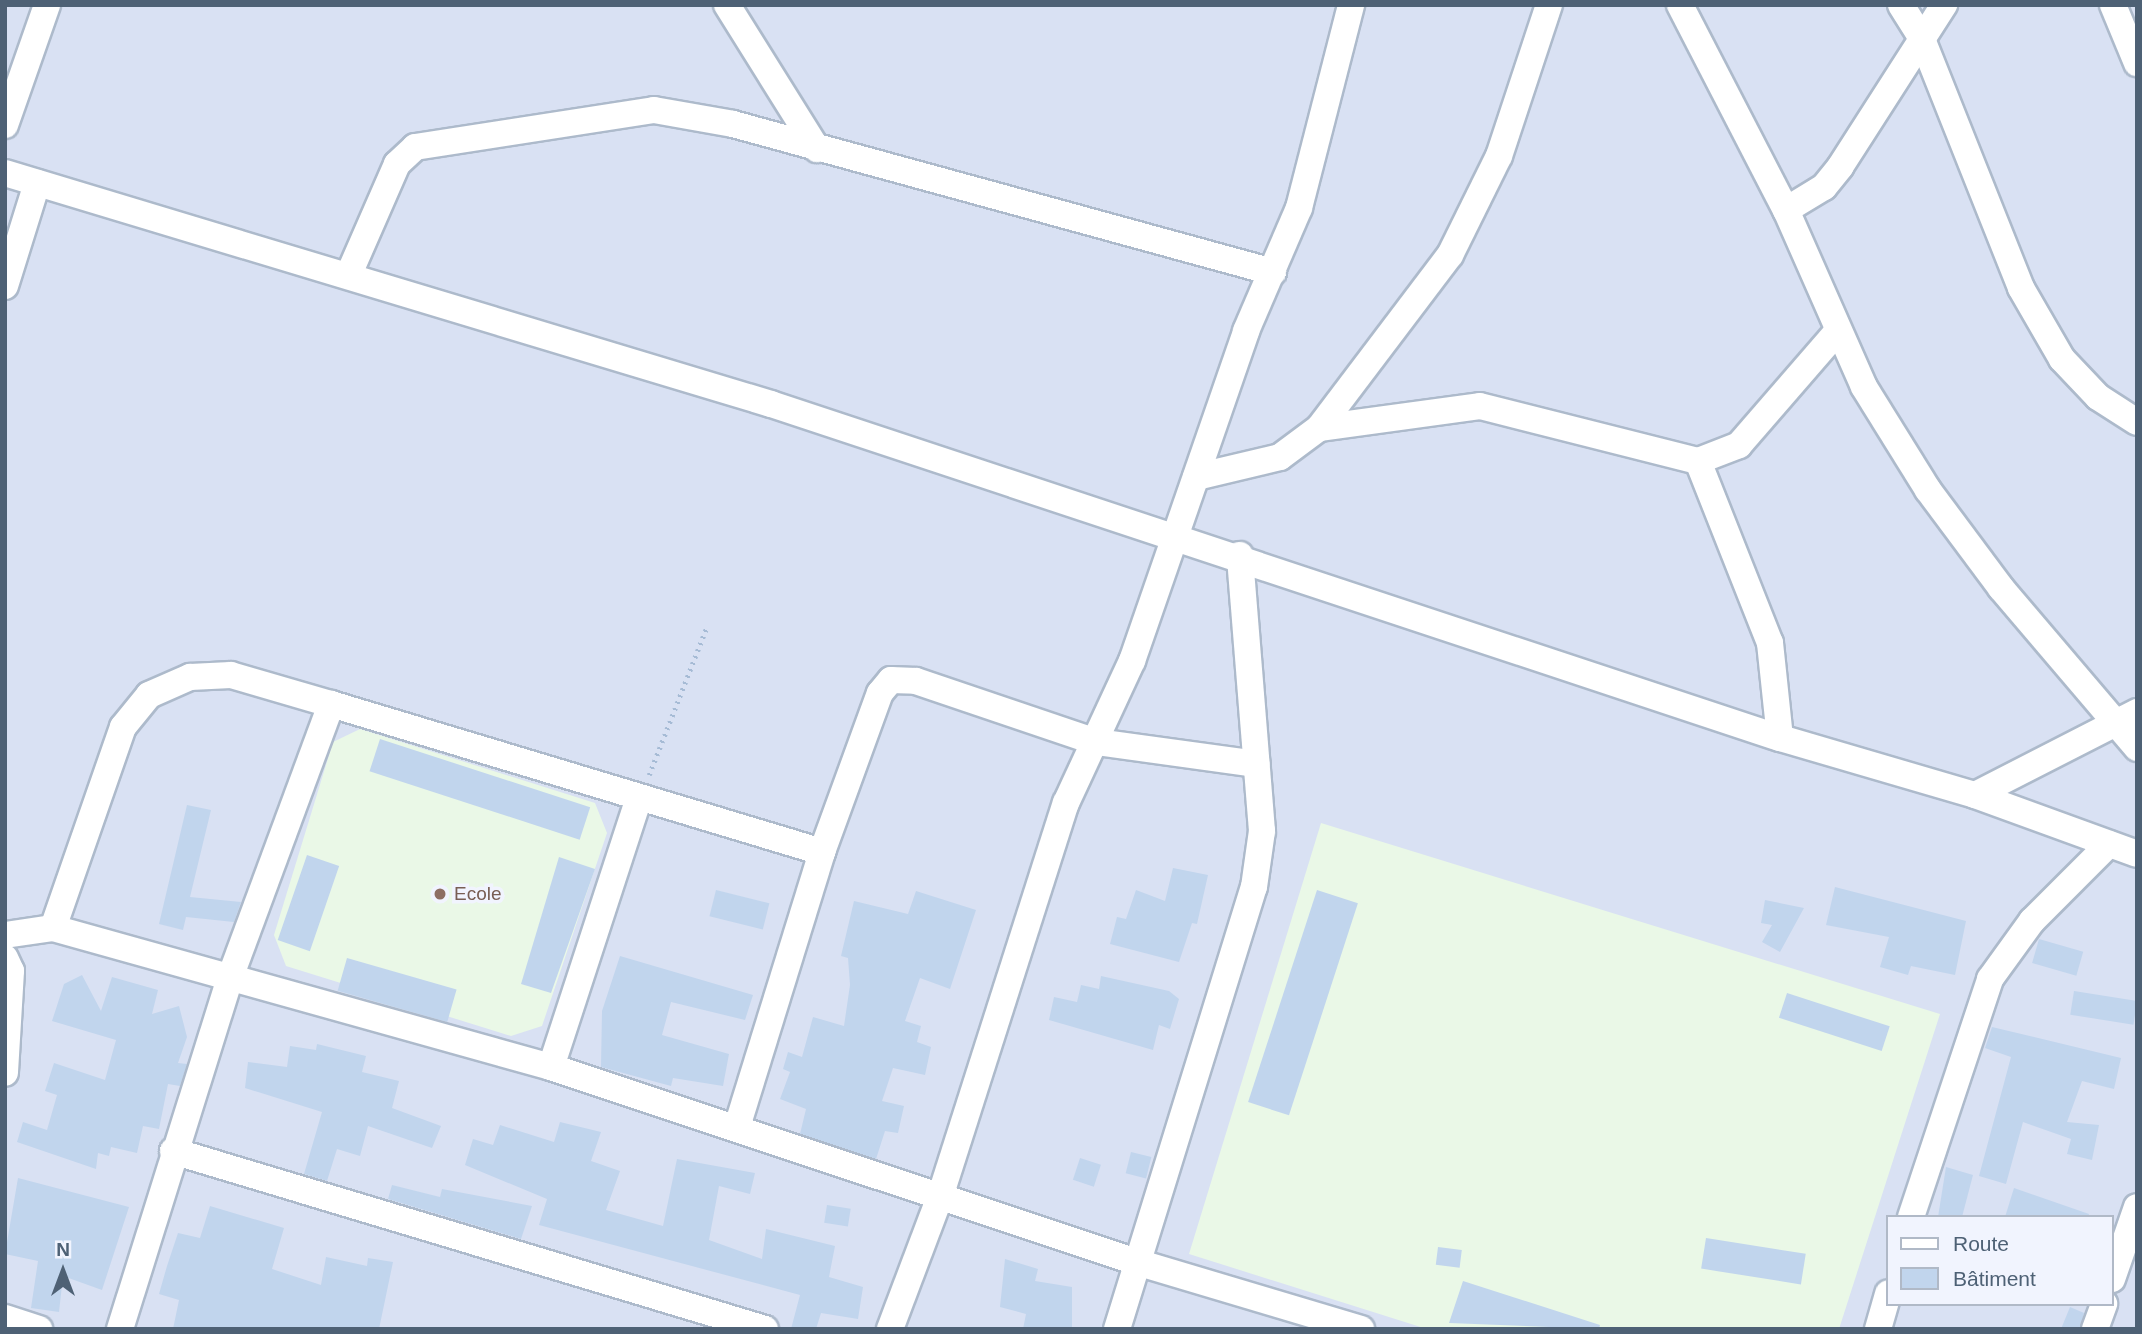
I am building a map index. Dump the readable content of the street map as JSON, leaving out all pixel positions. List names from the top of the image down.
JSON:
{
  "places": ["Ecole"],
  "legend": ["Route", "Bâtiment"],
  "north": "top"
}
